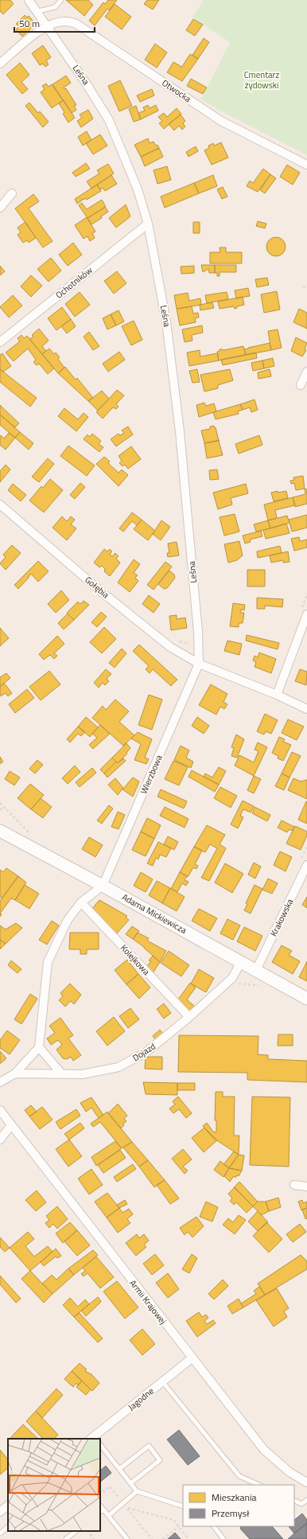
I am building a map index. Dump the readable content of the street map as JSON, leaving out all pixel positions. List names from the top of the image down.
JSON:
{
  "streets": {
    "main road": ["Adama Mickiewicza"],
    "street": [
      "Leśna",
      "Otwocka",
      "Ochotników",
      "Gołębia",
      "Wierzbowa",
      "Krakowska",
      "Kolejkowa",
      "Dojazd",
      "Armii Krajowej",
      "Jagodne"
    ]
  },
  "crossings": [
    ["Leśna", "Otwocka"],
    ["Leśna", "Ochotników"],
    ["Leśna", "Gołębia"],
    ["Leśna", "Wierzbowa"],
    ["Gołębia", "Wierzbowa"],
    ["Wierzbowa", "Adama Mickiewicza"],
    ["Adama Mickiewicza", "Krakowska"],
    ["Adama Mickiewicza", "Dojazd"],
    ["Kolejkowa", "Dojazd"],
    ["Armii Krajowej", "Jagodne"]
  ],
  "parks": ["Cmentarz żydowski"],
  "legend": ["Mieszkania", "Przemysł"],
  "scale_bar": "50 m"
}
